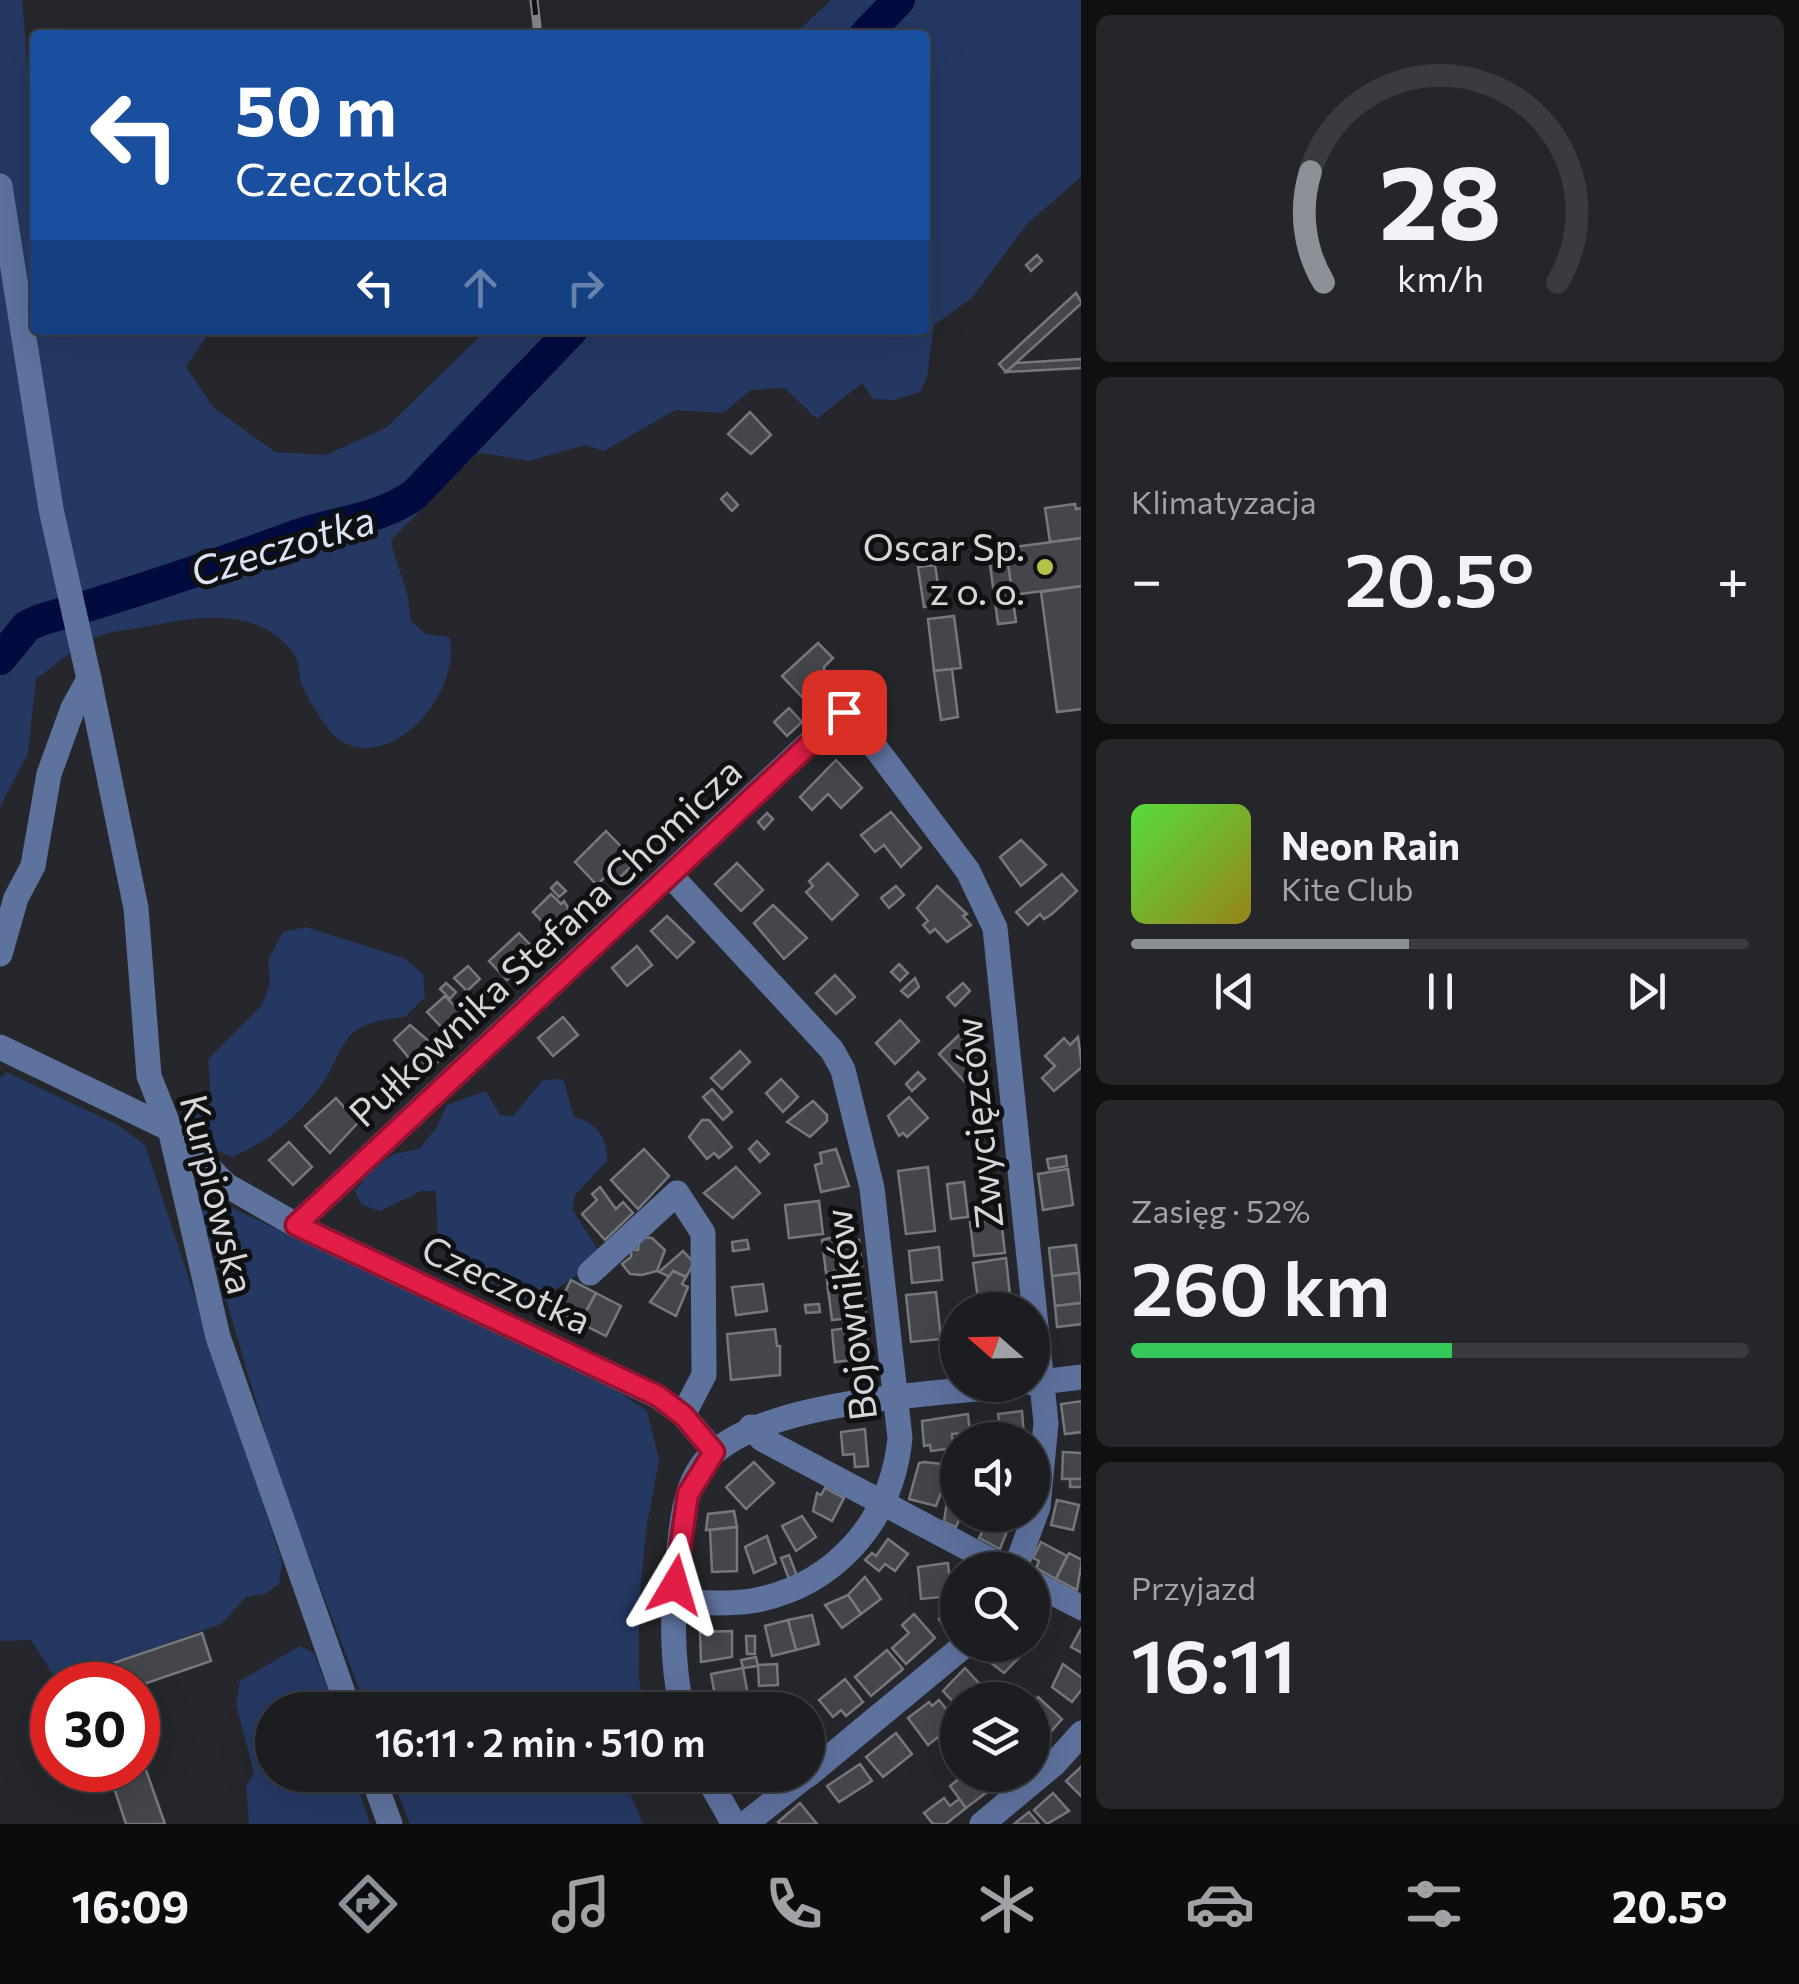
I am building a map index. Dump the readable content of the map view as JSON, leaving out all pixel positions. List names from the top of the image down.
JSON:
{
  "streets": {
    "street": [
      "Pułkownika Stefana Chomicza",
      "Zwycięzców",
      "Kurpiowska",
      "Czeczotka",
      "Bojowników"
    ]
  },
  "crossings": [
    ["Pułkownika Stefana Chomicza", "Zwycięzców"],
    ["Pułkownika Stefana Chomicza", "Czeczotka"],
    ["Pułkownika Stefana Chomicza", "Bojowników"],
    ["Kurpiowska", "Czeczotka"]
  ],
  "water": ["Czeczotka"],
  "places": ["Oscar Sp. z o. o."],
  "north": "left",
  "page": {
    "turn": ["50 m", "Czeczotka"],
    "tile": [
      "Klimatyzacja",
      ["Zasięg · 52%", "260 km"],
      ["Przyjazd", "16:11"]
    ],
    "heat": ["−", "20.5°", "+"],
    "song": ["Neon Rain", "Kite Club"],
    "limit": "30",
    "trip": "16:11 · 2 min · 510 m",
    "tabs": ["16:09", "20.5°"],
    "gauge": ["28", "km/h"]
  }
}
